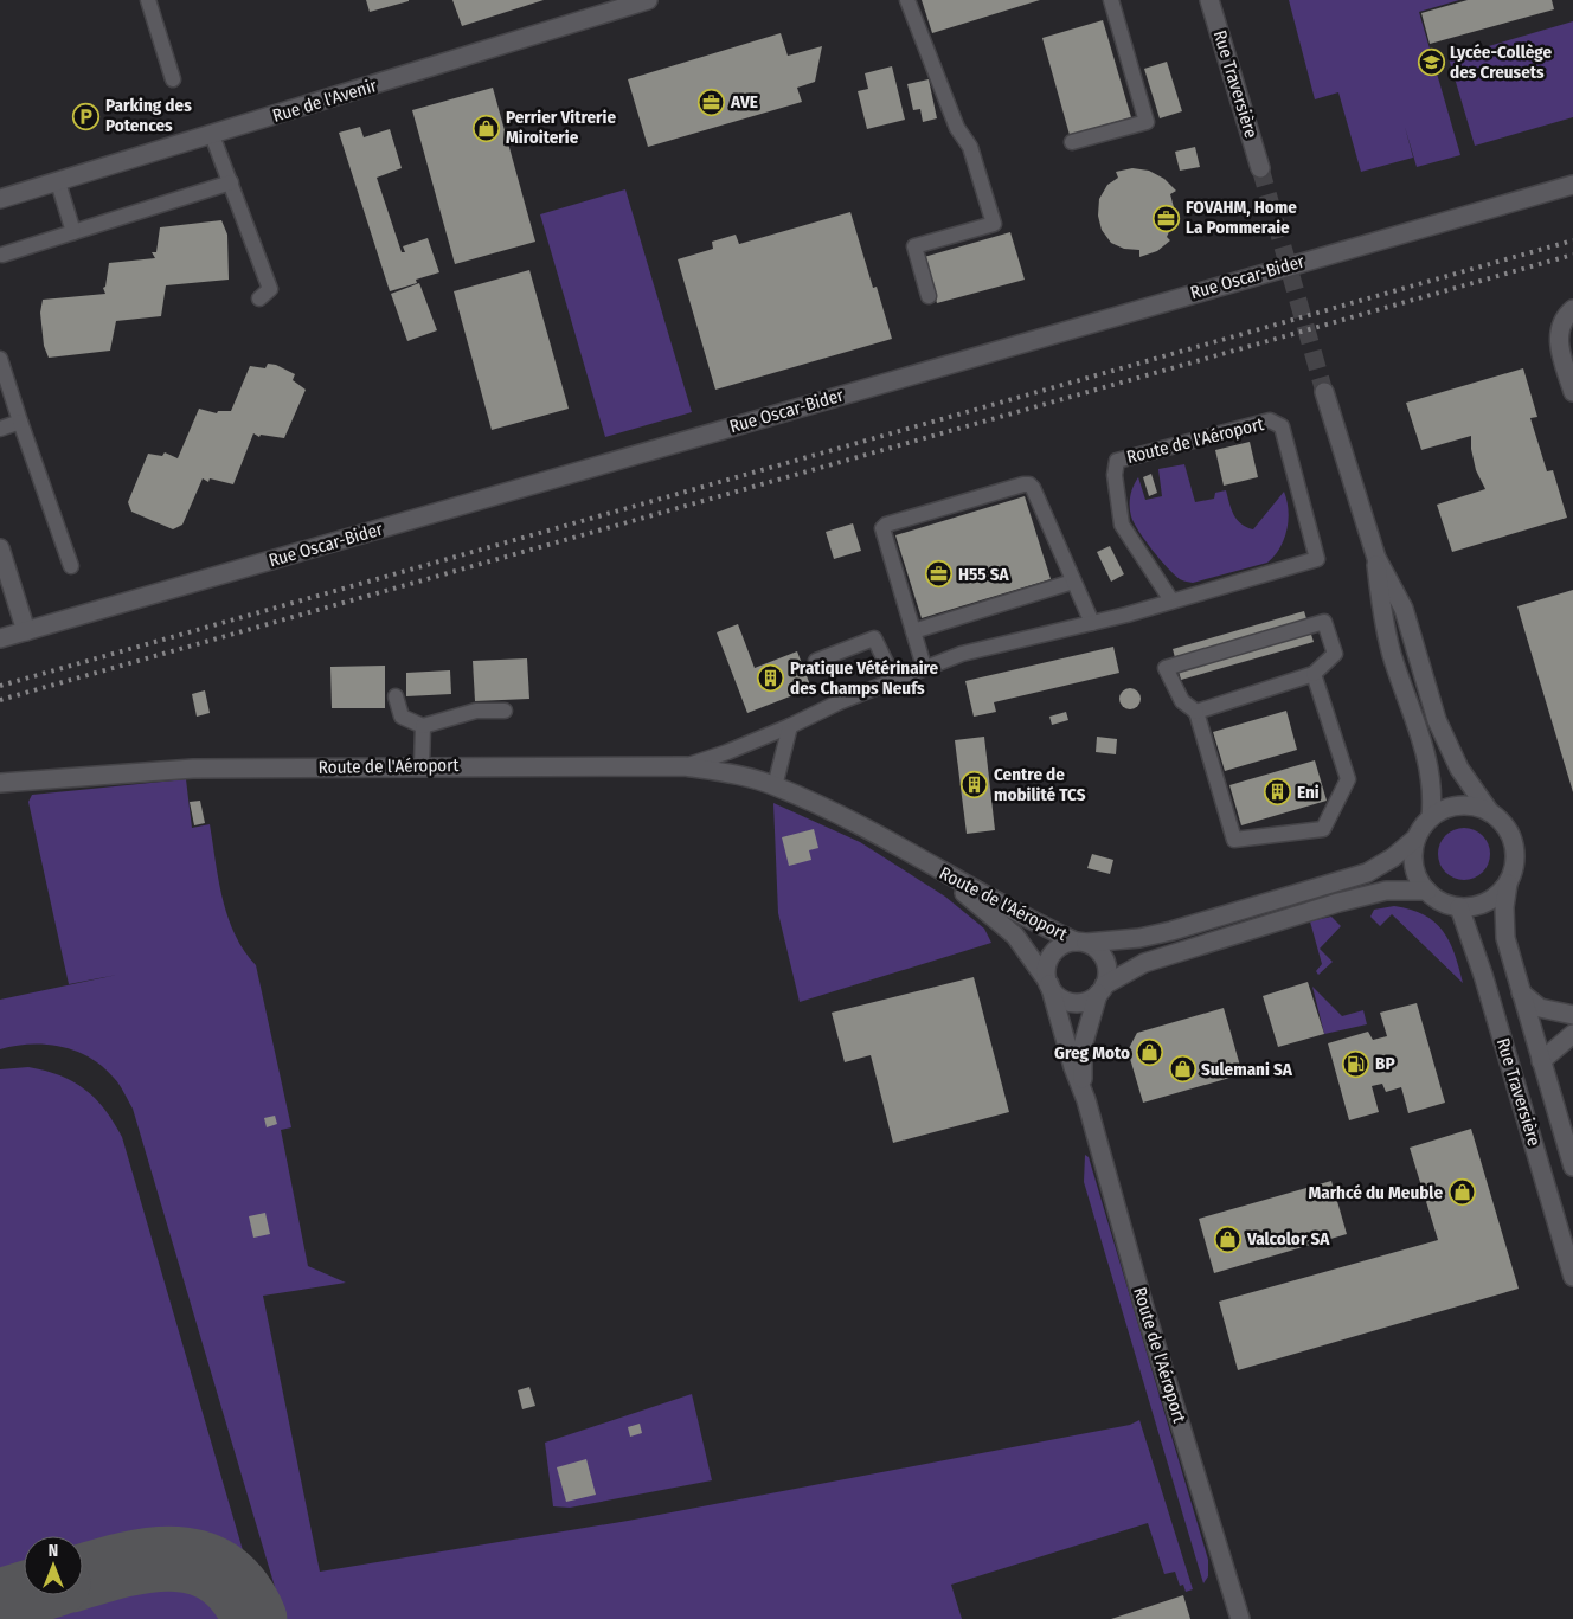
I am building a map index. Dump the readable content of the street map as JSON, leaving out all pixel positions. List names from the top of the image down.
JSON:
{
  "streets": {
    "street": [
      "Rue Traversière",
      "Rue de l'Avenir",
      "Rue Oscar-Bider",
      "Route de l'Aéroport"
    ]
  },
  "crossings": [
    ["Rue Traversière", "Route de l'Aéroport"]
  ],
  "places": {
    "school or university": ["Lycée-Collège des Creusets"],
    "office": ["AVE", "FOVAHM, Home La Pommeraie", "H55 SA"],
    "parking": ["Parking des Potences"],
    "shop": [
      "Perrier Vitrerie Miroiterie",
      "Greg Moto",
      "Sulemani SA",
      "Marhcé du Meuble",
      "Valcolor SA"
    ],
    "building": ["Pratique Vétérinaire des Champs Neufs", "Centre de mobilité TCS", "Eni"],
    "fuel station": ["BP"]
  },
  "north": "top"
}
